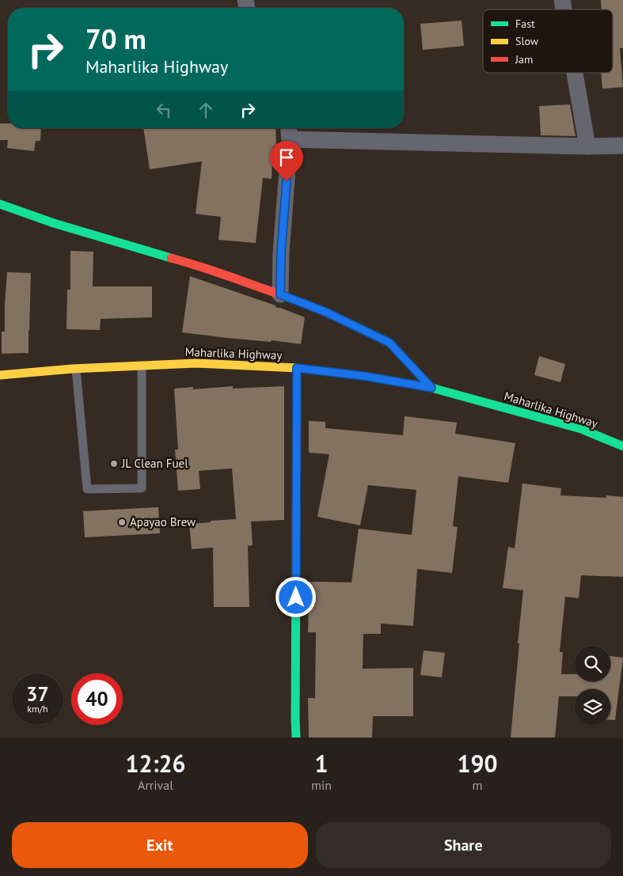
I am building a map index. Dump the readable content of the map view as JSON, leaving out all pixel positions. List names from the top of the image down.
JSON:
{
  "streets": {
    "street": ["Maharlika Highway"]
  },
  "places": ["JL Clean Fuel", "Apayao Brew"],
  "legend": ["Fast", "Slow", "Jam"],
  "page": {
    "turn": ["70 m", "Maharlika Highway"],
    "speed": "37 km/h",
    "limit": "40",
    "eta": [
      "12:26",
      "Arrival",
      "1",
      "min",
      "190",
      "m"
    ],
    "buttons": ["Exit", "Share"]
  }
}
